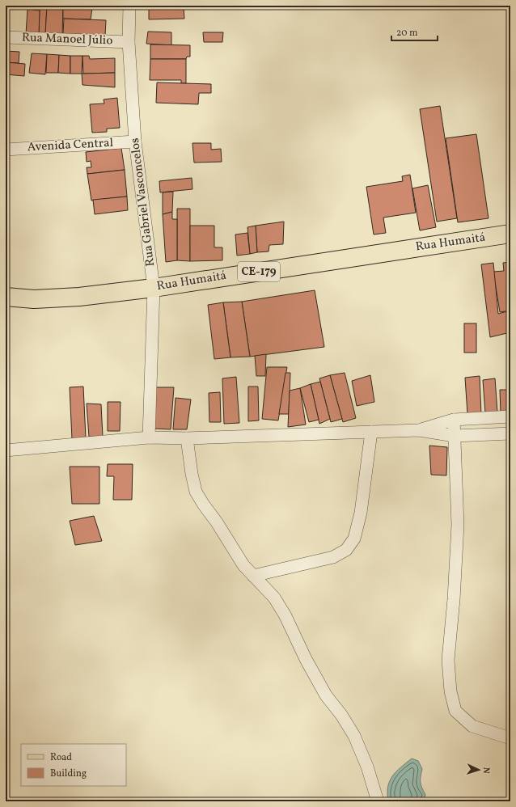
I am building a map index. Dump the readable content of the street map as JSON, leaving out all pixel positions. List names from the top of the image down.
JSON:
{
  "streets": {
    "main road": ["Rua Humaitá", "CE-179"],
    "street": ["Rua Manoel Júlio", "Avenida Central", "Rua Gabriel Vasconcelos"]
  },
  "crossings": [
    ["Rua Manoel Júlio", "Rua Gabriel Vasconcelos"],
    ["Avenida Central", "Rua Gabriel Vasconcelos"],
    ["Rua Gabriel Vasconcelos", "Rua Humaitá"]
  ],
  "legend": ["Road", "Building"],
  "scale_bar": "20 m",
  "north": "right"
}
